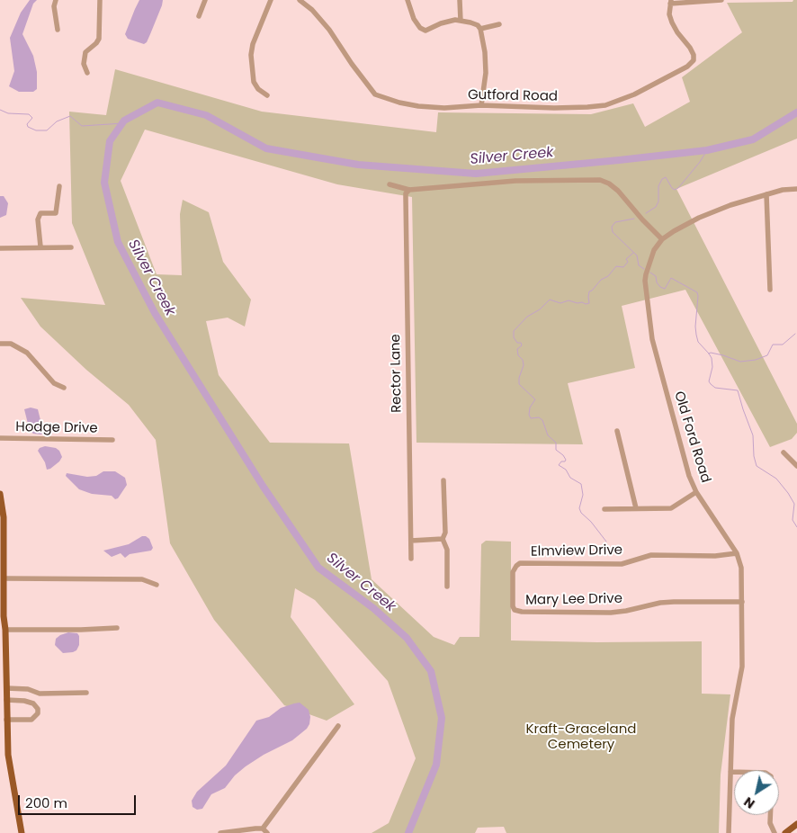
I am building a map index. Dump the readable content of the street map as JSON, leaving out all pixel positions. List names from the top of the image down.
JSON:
{
  "streets": {
    "street": [
      "Gutford Road",
      "Rector Lane",
      "Hodge Drive",
      "Old Ford Road",
      "Elmview Drive",
      "Mary Lee Drive"
    ]
  },
  "crossings": [
    ["Old Ford Road", "Elmview Drive"],
    ["Old Ford Road", "Mary Lee Drive"],
    ["Elmview Drive", "Mary Lee Drive"]
  ],
  "water": ["Silver Creek"],
  "parks": ["Kraft-Graceland Cemetery"],
  "scale_bar": "200 m",
  "north": "bottom left"
}
